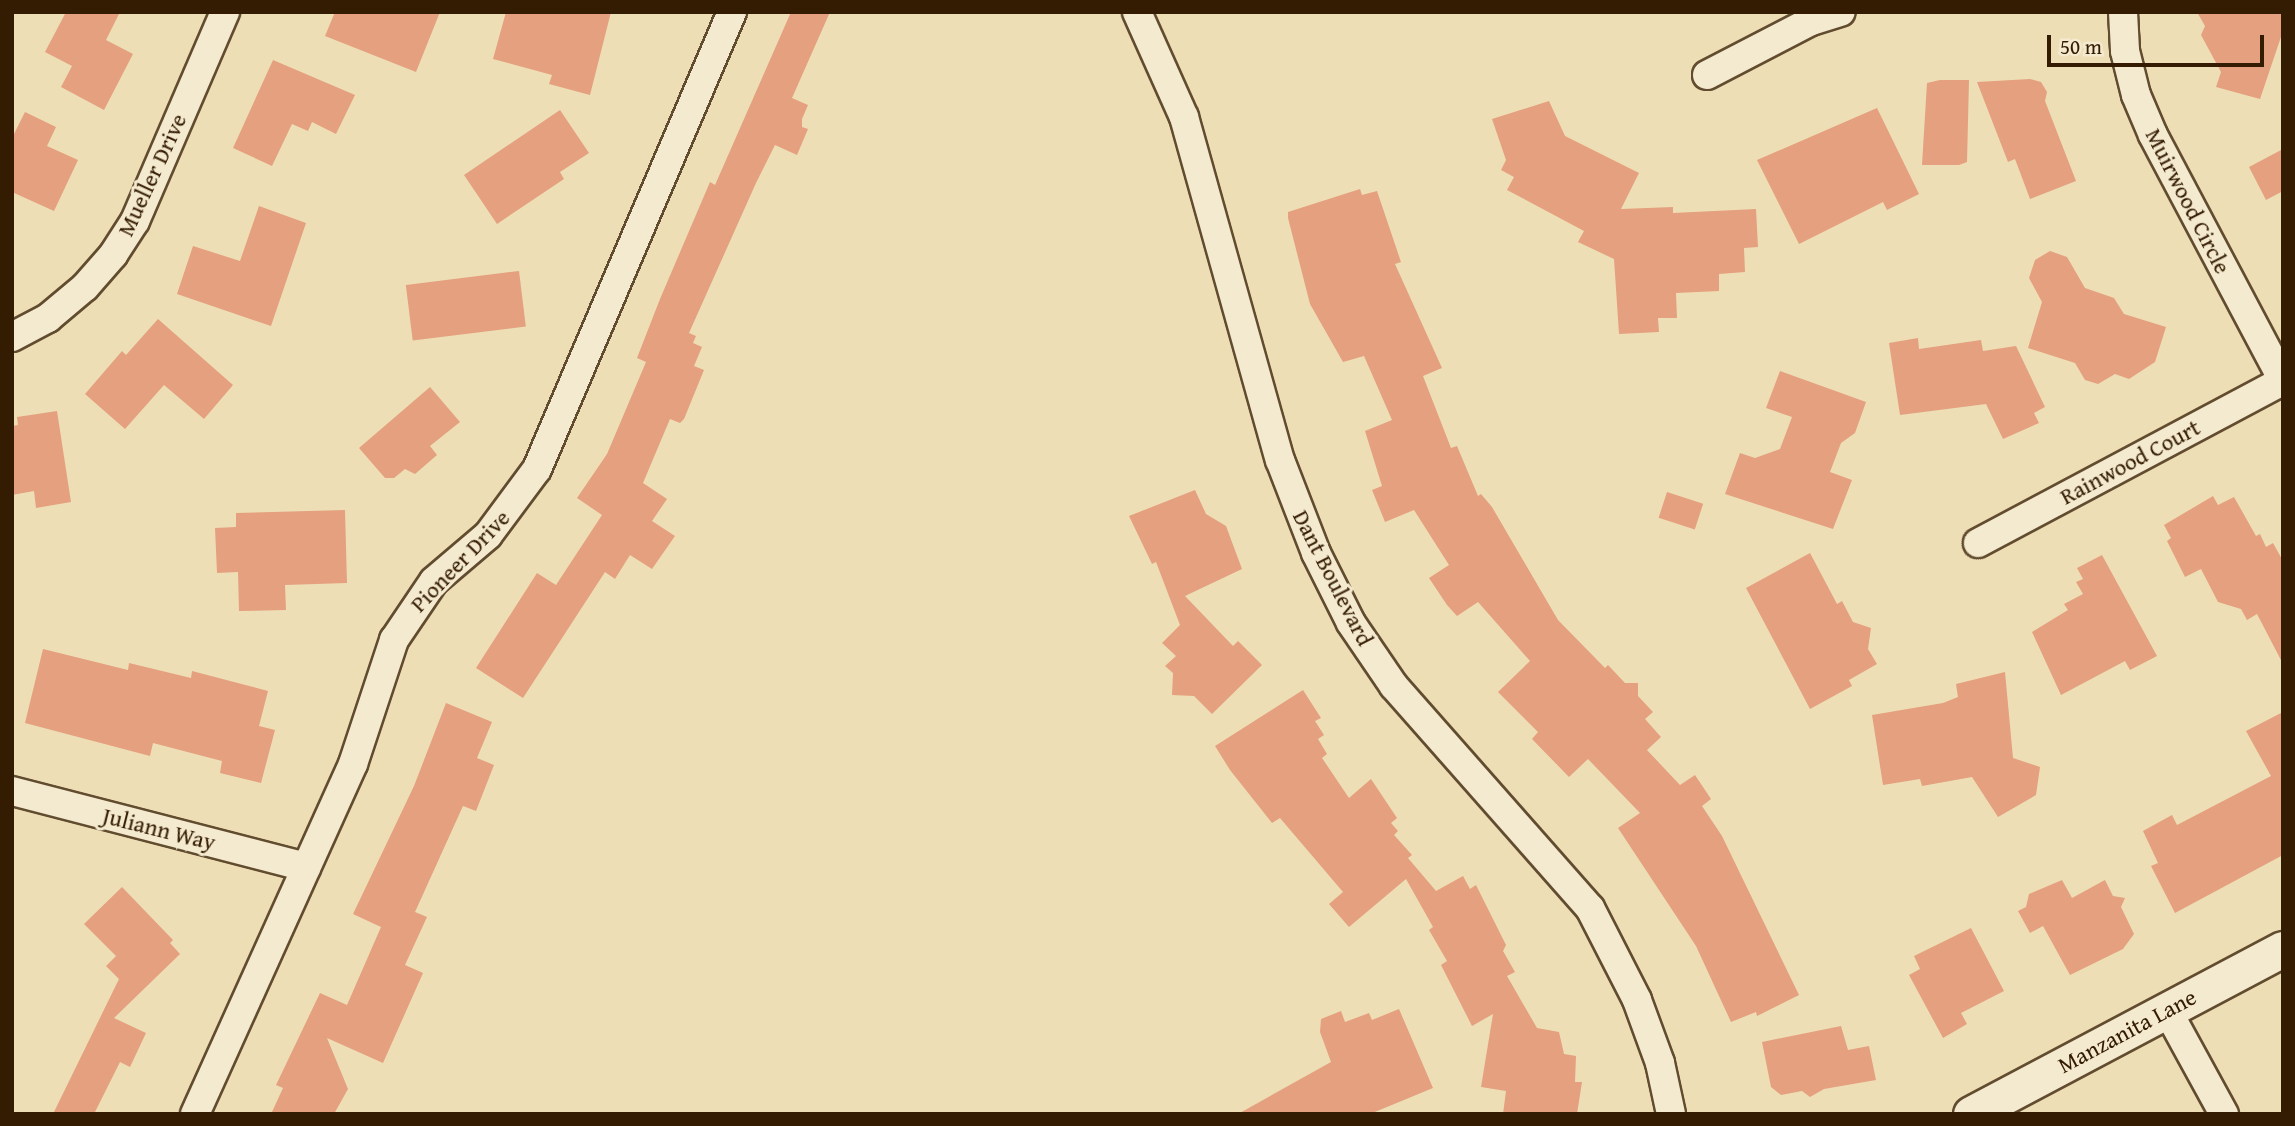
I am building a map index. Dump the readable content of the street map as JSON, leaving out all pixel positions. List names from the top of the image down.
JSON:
{
  "streets": {
    "street": [
      "Mueller Drive",
      "Muirwood Circle",
      "Rainwood Court",
      "Pioneer Drive",
      "Dant Boulevard",
      "Juliann Way",
      "Manzanita Lane"
    ]
  },
  "crossings": [
    ["Muirwood Circle", "Rainwood Court"],
    ["Pioneer Drive", "Juliann Way"]
  ],
  "scale_bar": "50 m"
}
